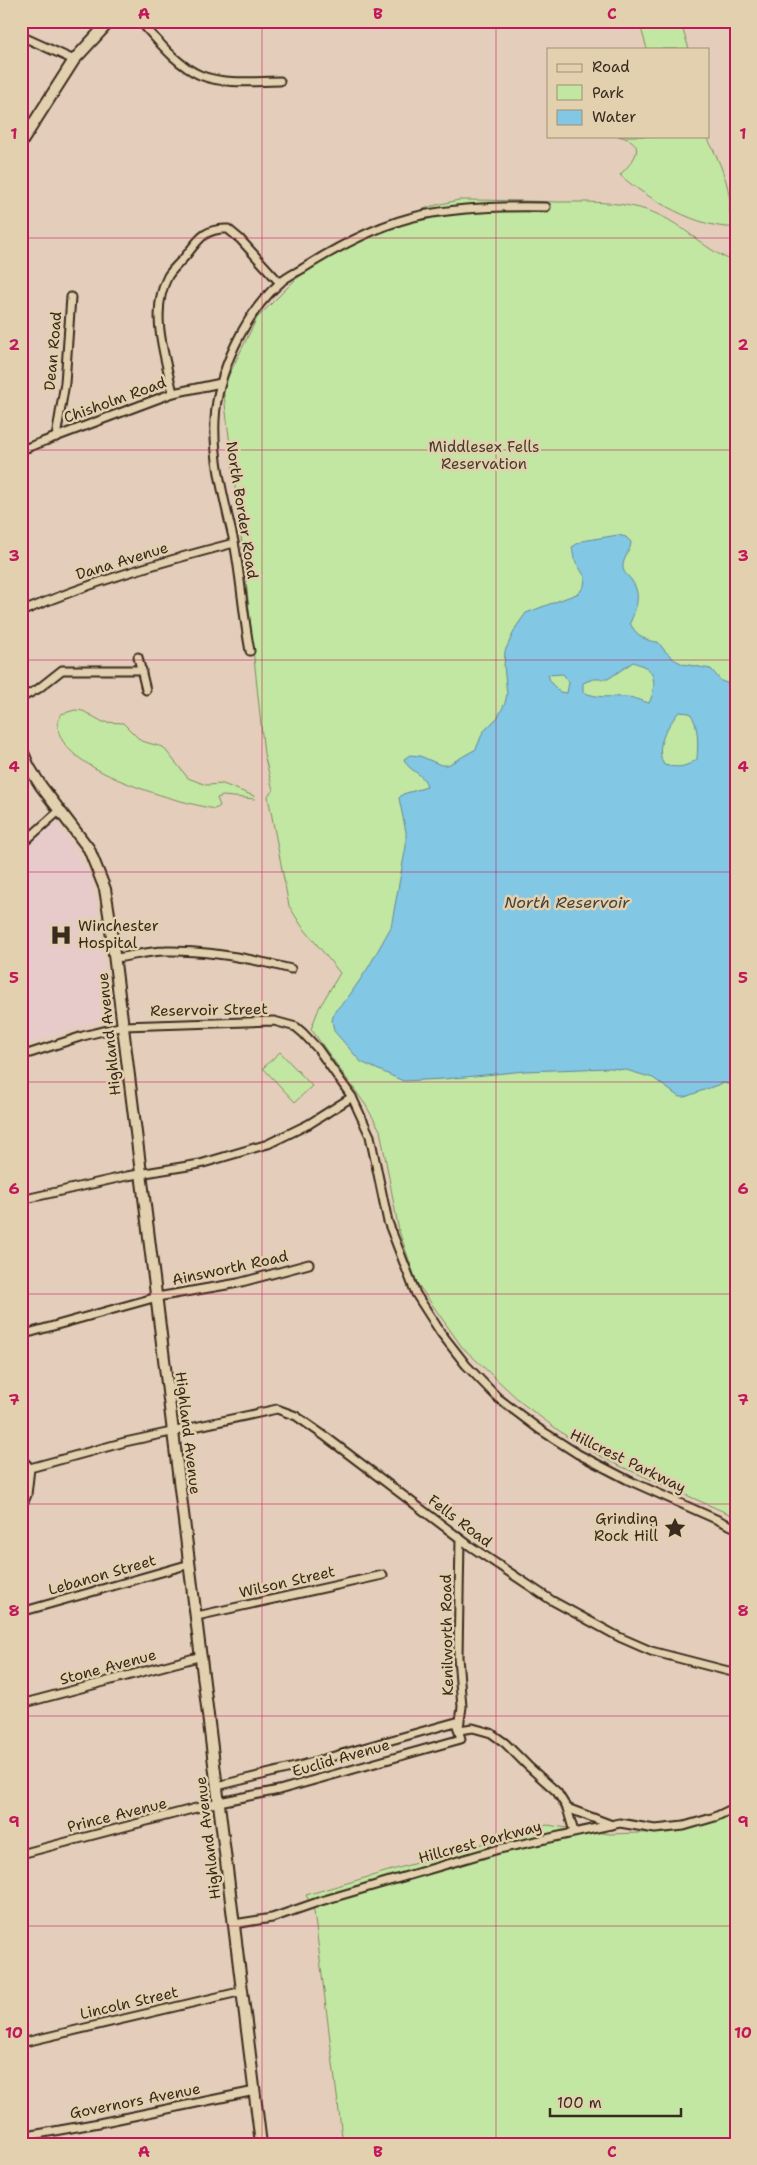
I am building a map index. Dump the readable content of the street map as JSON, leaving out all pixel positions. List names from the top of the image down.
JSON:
{
  "streets": {
    "main road": ["Highland Avenue"],
    "street": [
      "Dean Road",
      "Chisholm Road",
      "North Border Road",
      "Dana Avenue",
      "Reservoir Street",
      "Ainsworth Road",
      "Hillcrest Parkway",
      "Fells Road",
      "Lebanon Street",
      "Wilson Street",
      "Kenilworth Road",
      "Stone Avenue",
      "Euclid Avenue",
      "Prince Avenue",
      "Lincoln Street",
      "Governors Avenue"
    ]
  },
  "crossings": [
    ["Dean Road", "Chisholm Road"],
    ["Chisholm Road", "North Border Road"],
    ["North Border Road", "Dana Avenue"],
    ["Reservoir Street", "Highland Avenue"],
    ["Reservoir Street", "Hillcrest Parkway"],
    ["Highland Avenue", "Ainsworth Road"],
    ["Highland Avenue", "Hillcrest Parkway"],
    ["Highland Avenue", "Fells Road"],
    ["Highland Avenue", "Lebanon Street"],
    ["Highland Avenue", "Wilson Street"],
    ["Highland Avenue", "Stone Avenue"],
    ["Highland Avenue", "Euclid Avenue"],
    ["Highland Avenue", "Prince Avenue"],
    ["Highland Avenue", "Lincoln Street"],
    ["Highland Avenue", "Governors Avenue"],
    ["Hillcrest Parkway", "Euclid Avenue"],
    ["Fells Road", "Kenilworth Road"],
    ["Kenilworth Road", "Euclid Avenue"],
    ["Euclid Avenue", "Prince Avenue"]
  ],
  "water": ["North Reservoir"],
  "parks": ["Middlesex Fells Reservation"],
  "places": {
    "hospital": ["Winchester Hospital"],
    "place": ["Grinding Rock Hill"]
  },
  "legend": ["Road", "Park", "Water"],
  "scale_bar": "100 m",
  "grid": {
    "columns": ["A", "B", "C"],
    "rows": [
      "1",
      "2",
      "3",
      "4",
      "5",
      "6",
      "7",
      "8",
      "9",
      "10"
    ]
  }
}
